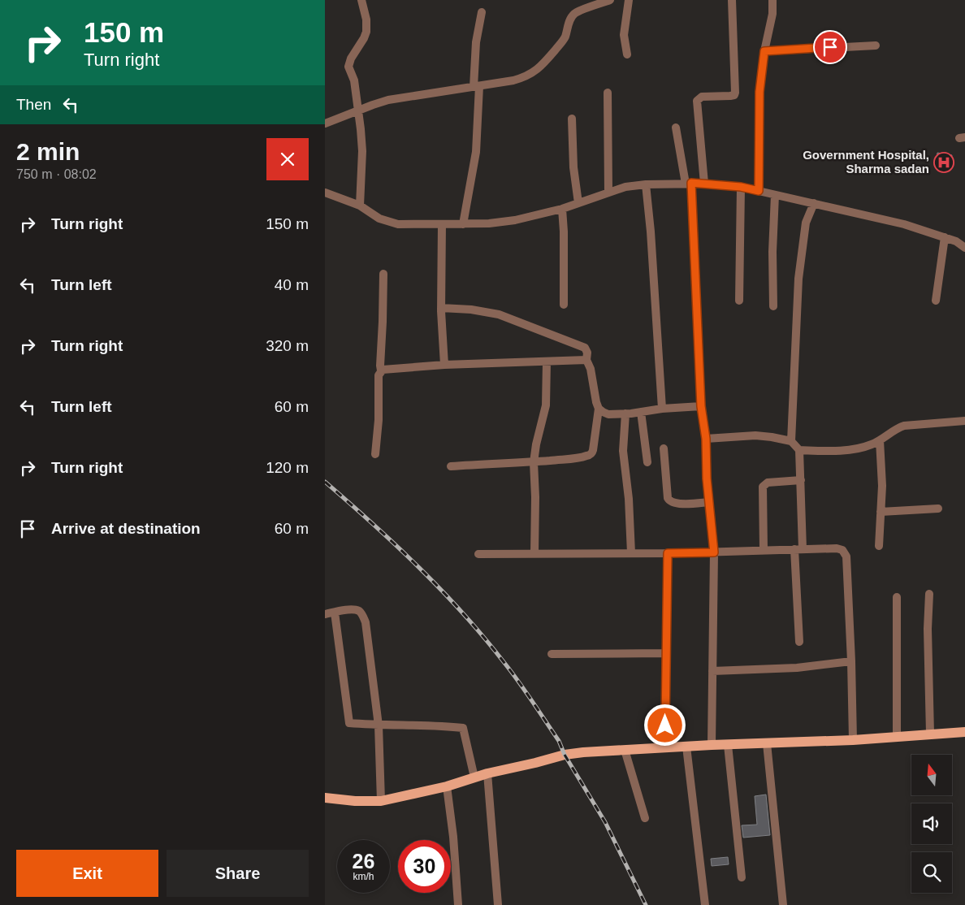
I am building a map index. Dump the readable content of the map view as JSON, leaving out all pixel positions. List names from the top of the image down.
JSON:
{
  "places": {
    "hospital": ["Government Hospital, Sharma sadan"]
  },
  "north": "top",
  "page": {
    "turn": ["150 m", "Turn right"],
    "then": "Then",
    "heading": ["2 min", "750 m · 08:02"],
    "list": [
      {
        "name": "Turn right",
        "value": "150 m"
      },
      {
        "name": "Turn left",
        "value": "40 m"
      },
      {
        "name": "Turn right",
        "value": "320 m"
      },
      {
        "name": "Turn left",
        "value": "60 m"
      },
      {
        "name": "Turn right",
        "value": "120 m"
      },
      {
        "name": "Arrive at destination",
        "value": "60 m"
      }
    ],
    "speed": "26 km/h",
    "limit": "30",
    "buttons": ["Exit", "Share"]
  }
}
